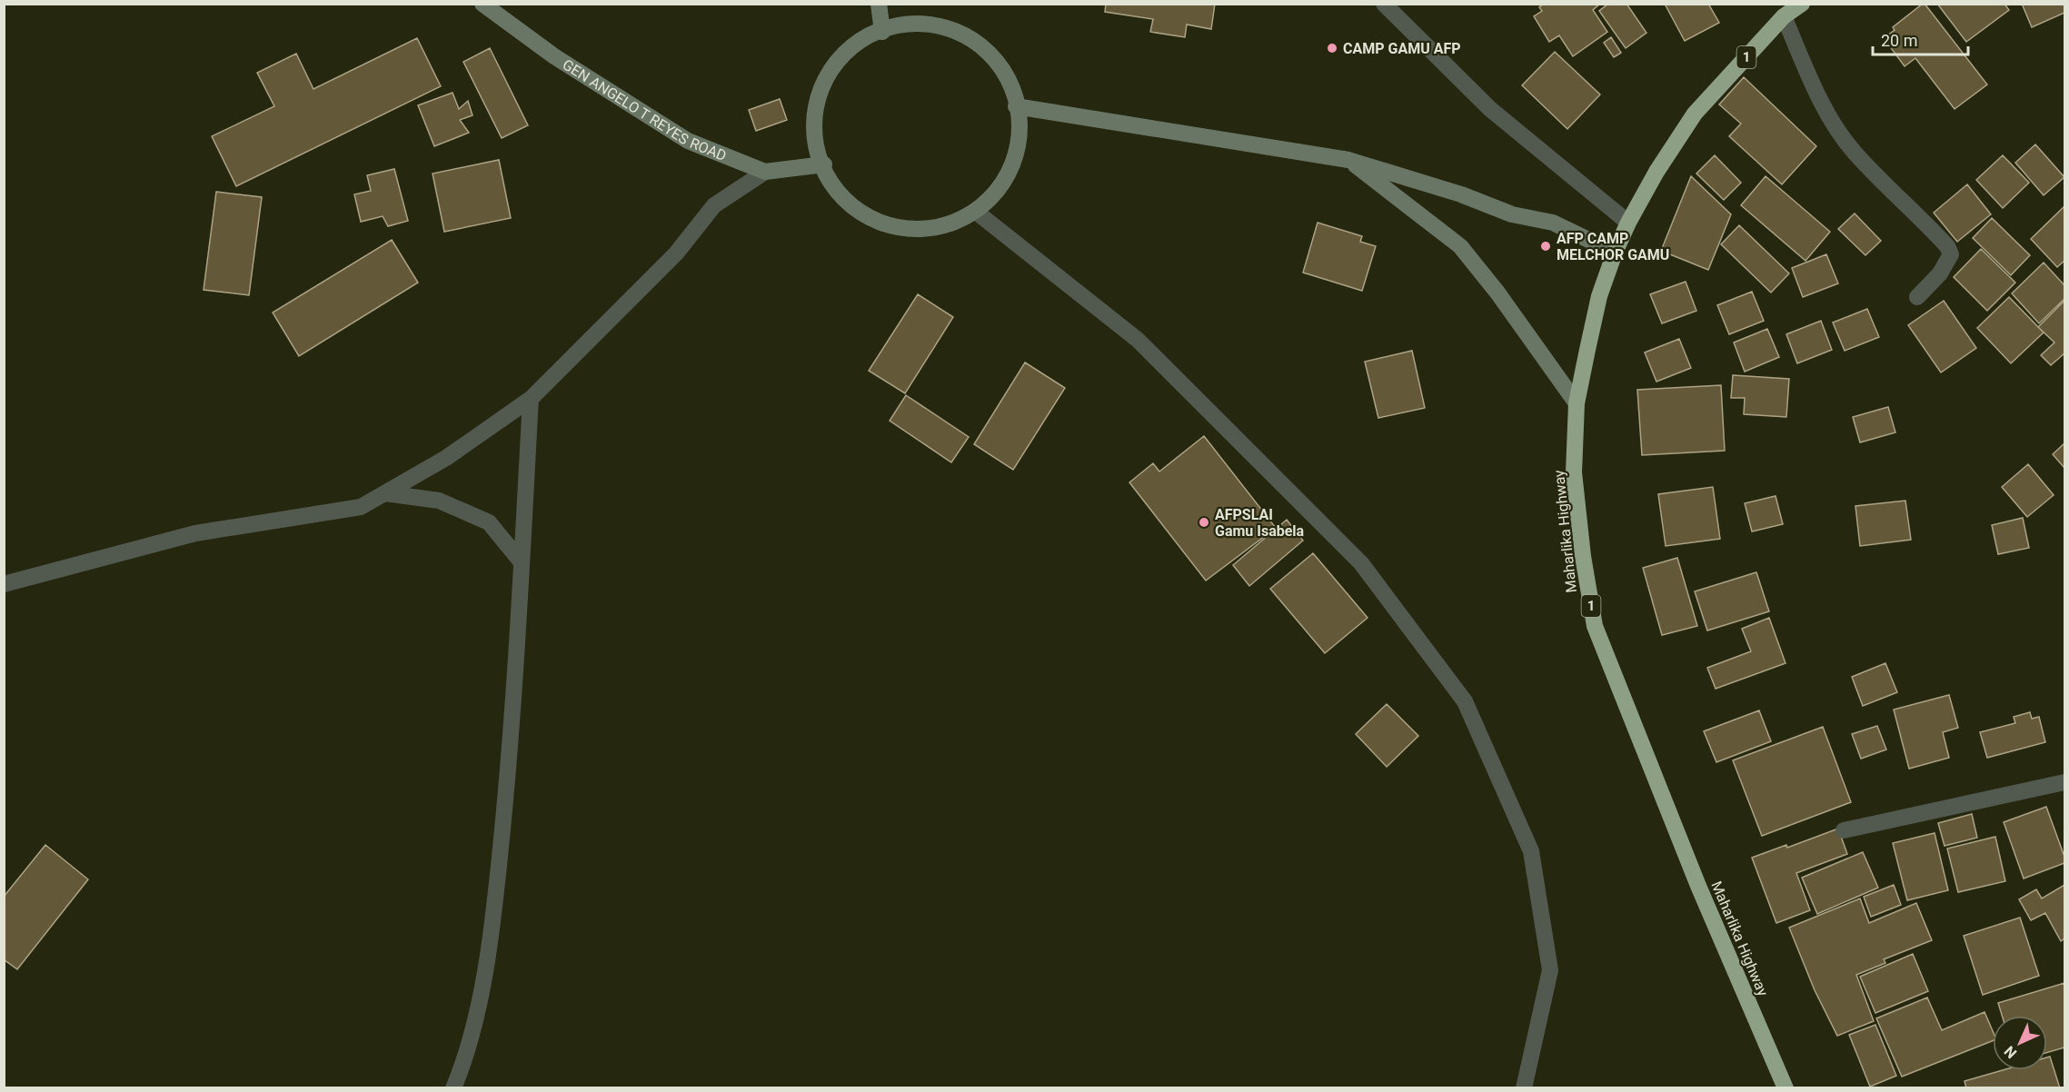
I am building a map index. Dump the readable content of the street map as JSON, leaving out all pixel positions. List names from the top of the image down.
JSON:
{
  "streets": {
    "highway": ["1", "Maharlika Highway"],
    "street": ["GEN ANGELO T REYES ROAD"]
  },
  "places": ["CAMP GAMU AFP", "AFP CAMP MELCHOR GAMU", "AFPSLAI Gamu Isabela"],
  "scale_bar": "20 m",
  "north": "bottom left"
}
